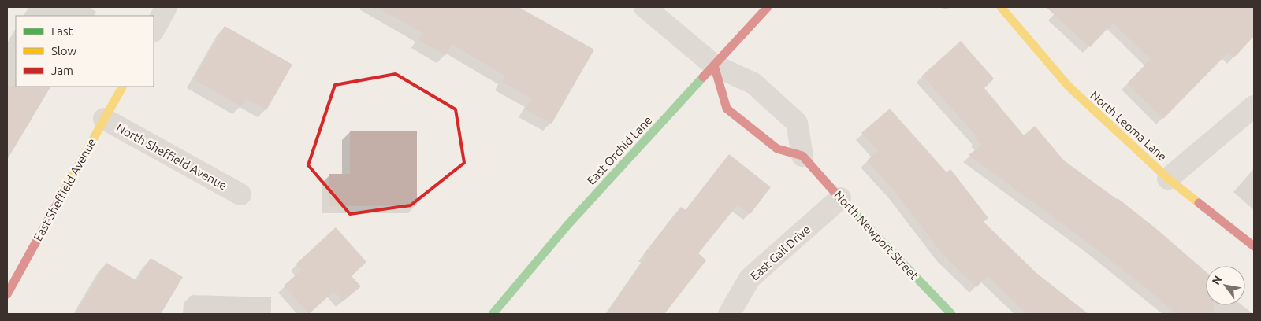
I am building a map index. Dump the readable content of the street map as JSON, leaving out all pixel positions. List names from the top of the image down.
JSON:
{
  "streets": {
    "street": [
      "North Leoma Lane",
      "East Orchid Lane",
      "North Sheffield Avenue",
      "East Sheffield Avenue",
      "North Newport Street",
      "East Gail Drive"
    ]
  },
  "crossings": [
    ["North Sheffield Avenue", "East Sheffield Avenue"],
    ["North Newport Street", "East Gail Drive"]
  ],
  "legend": ["Fast", "Slow", "Jam"],
  "north": "top left"
}
